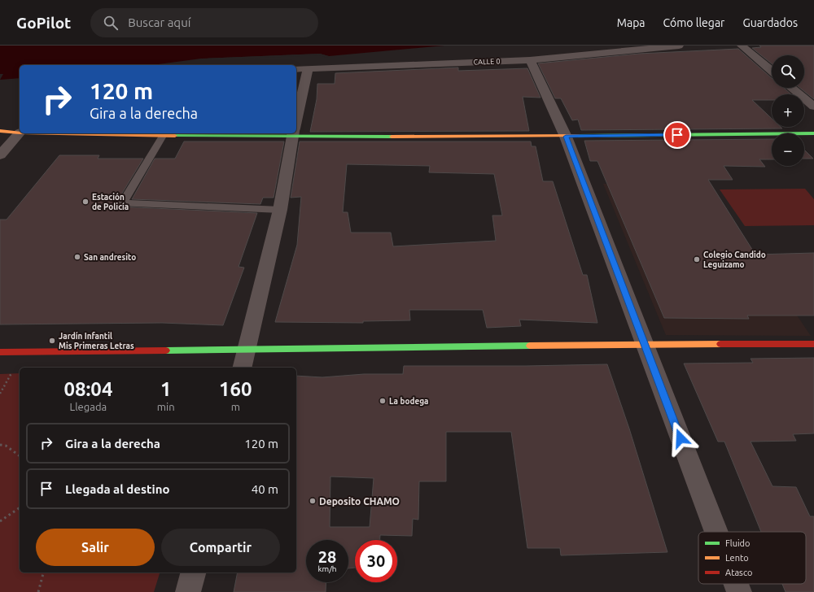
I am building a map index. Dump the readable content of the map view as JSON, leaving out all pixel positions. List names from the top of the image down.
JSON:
{
  "streets": {
    "street": ["CALLE 0"]
  },
  "places": [
    "Estación de Policía",
    "San andresito",
    "Colegio Candido Leguizamo",
    "Jardín Infantil Mis Primeras Letras",
    "La bodega",
    "Deposito CHAMO"
  ],
  "legend": ["Fluido", "Lento", "Atasco"],
  "page": {
    "header": "GoPilot",
    "search": "Buscar aquí",
    "nav": ["Mapa", "Cómo llegar", "Guardados"],
    "map_buttons": ["+", "−"],
    "turn": ["120 m", "Gira a la derecha"],
    "eta": [
      "08:04",
      "Llegada",
      "1",
      "min",
      "160",
      "m"
    ],
    "list": [
      {
        "name": "Gira a la derecha",
        "value": "120 m"
      },
      {
        "name": "Llegada al destino",
        "value": "40 m"
      }
    ],
    "buttons": ["Salir", "Compartir"],
    "speed": "28 km/h",
    "limit": "30"
  }
}
